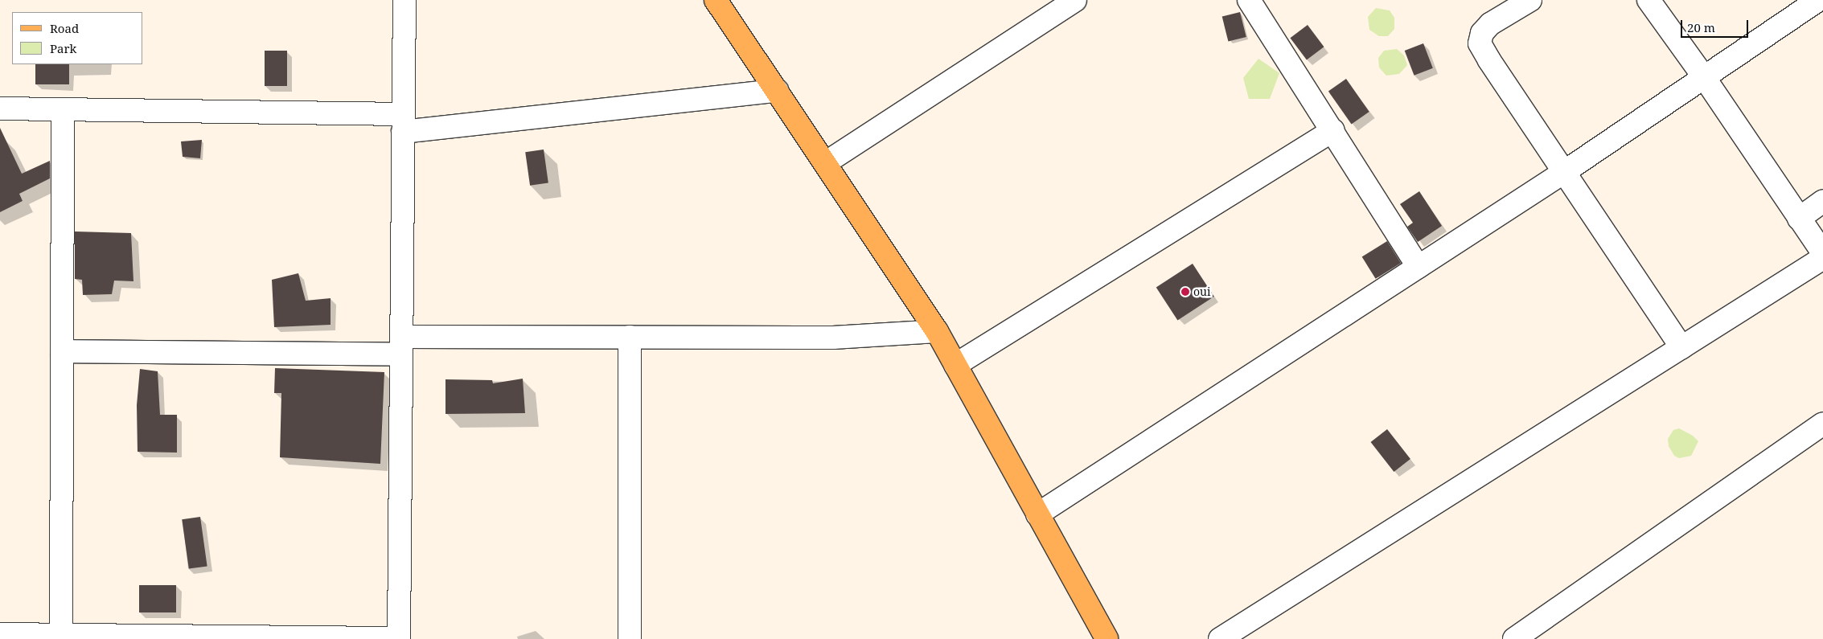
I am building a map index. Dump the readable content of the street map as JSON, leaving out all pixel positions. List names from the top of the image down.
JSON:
{
  "places": ["oui"],
  "legend": ["Road", "Park"],
  "scale_bar": "20 m"
}
